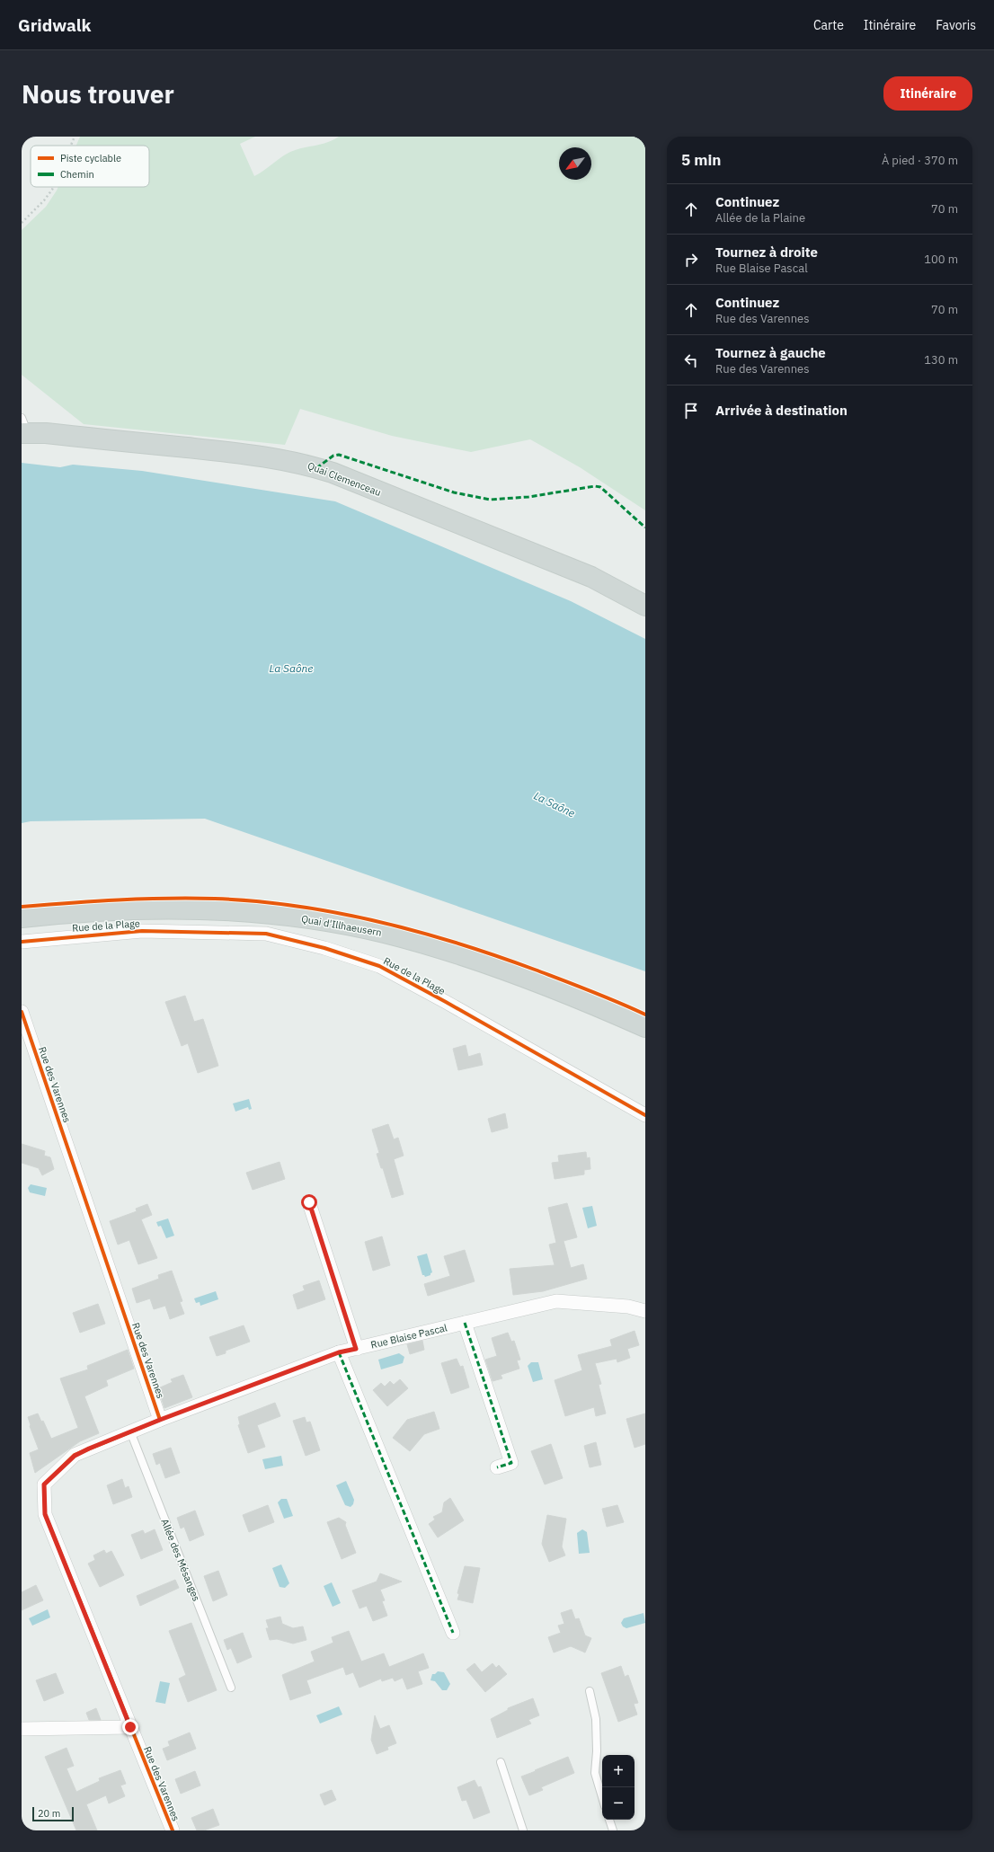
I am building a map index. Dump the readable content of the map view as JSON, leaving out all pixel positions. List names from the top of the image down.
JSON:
{
  "streets": {
    "main road": ["Quai Clemenceau", "Quai d'Illhaeusern"],
    "street": ["Rue de la Plage", "Rue des Varennes", "Rue Blaise Pascal"],
    "lane": ["Allée des Mésanges"]
  },
  "crossings": [
    ["Rue des Varennes", "Rue Blaise Pascal"],
    ["Rue des Varennes", "Allée des Mésanges"]
  ],
  "water": ["La Saône"],
  "legend": ["Piste cyclable", "Chemin"],
  "scale_bar": "20 m",
  "north": "bottom left",
  "page": {
    "header": "Gridwalk",
    "nav": ["Carte", "Itinéraire", "Favoris"],
    "buttons": "Itinéraire",
    "title": "Nous trouver",
    "heading": ["5 min", "À pied · 370 m"],
    "list": [
      ["Continuez", "Allée de la Plaine", "70 m"],
      ["Tournez à droite", "Rue Blaise Pascal", "100 m"],
      ["Continuez", "Rue des Varennes", "70 m"],
      ["Tournez à gauche", "Rue des Varennes", "130 m"],
      "Arrivée à destination"
    ],
    "map_buttons": ["+", "−"],
    "scale": "20 m"
  }
}
